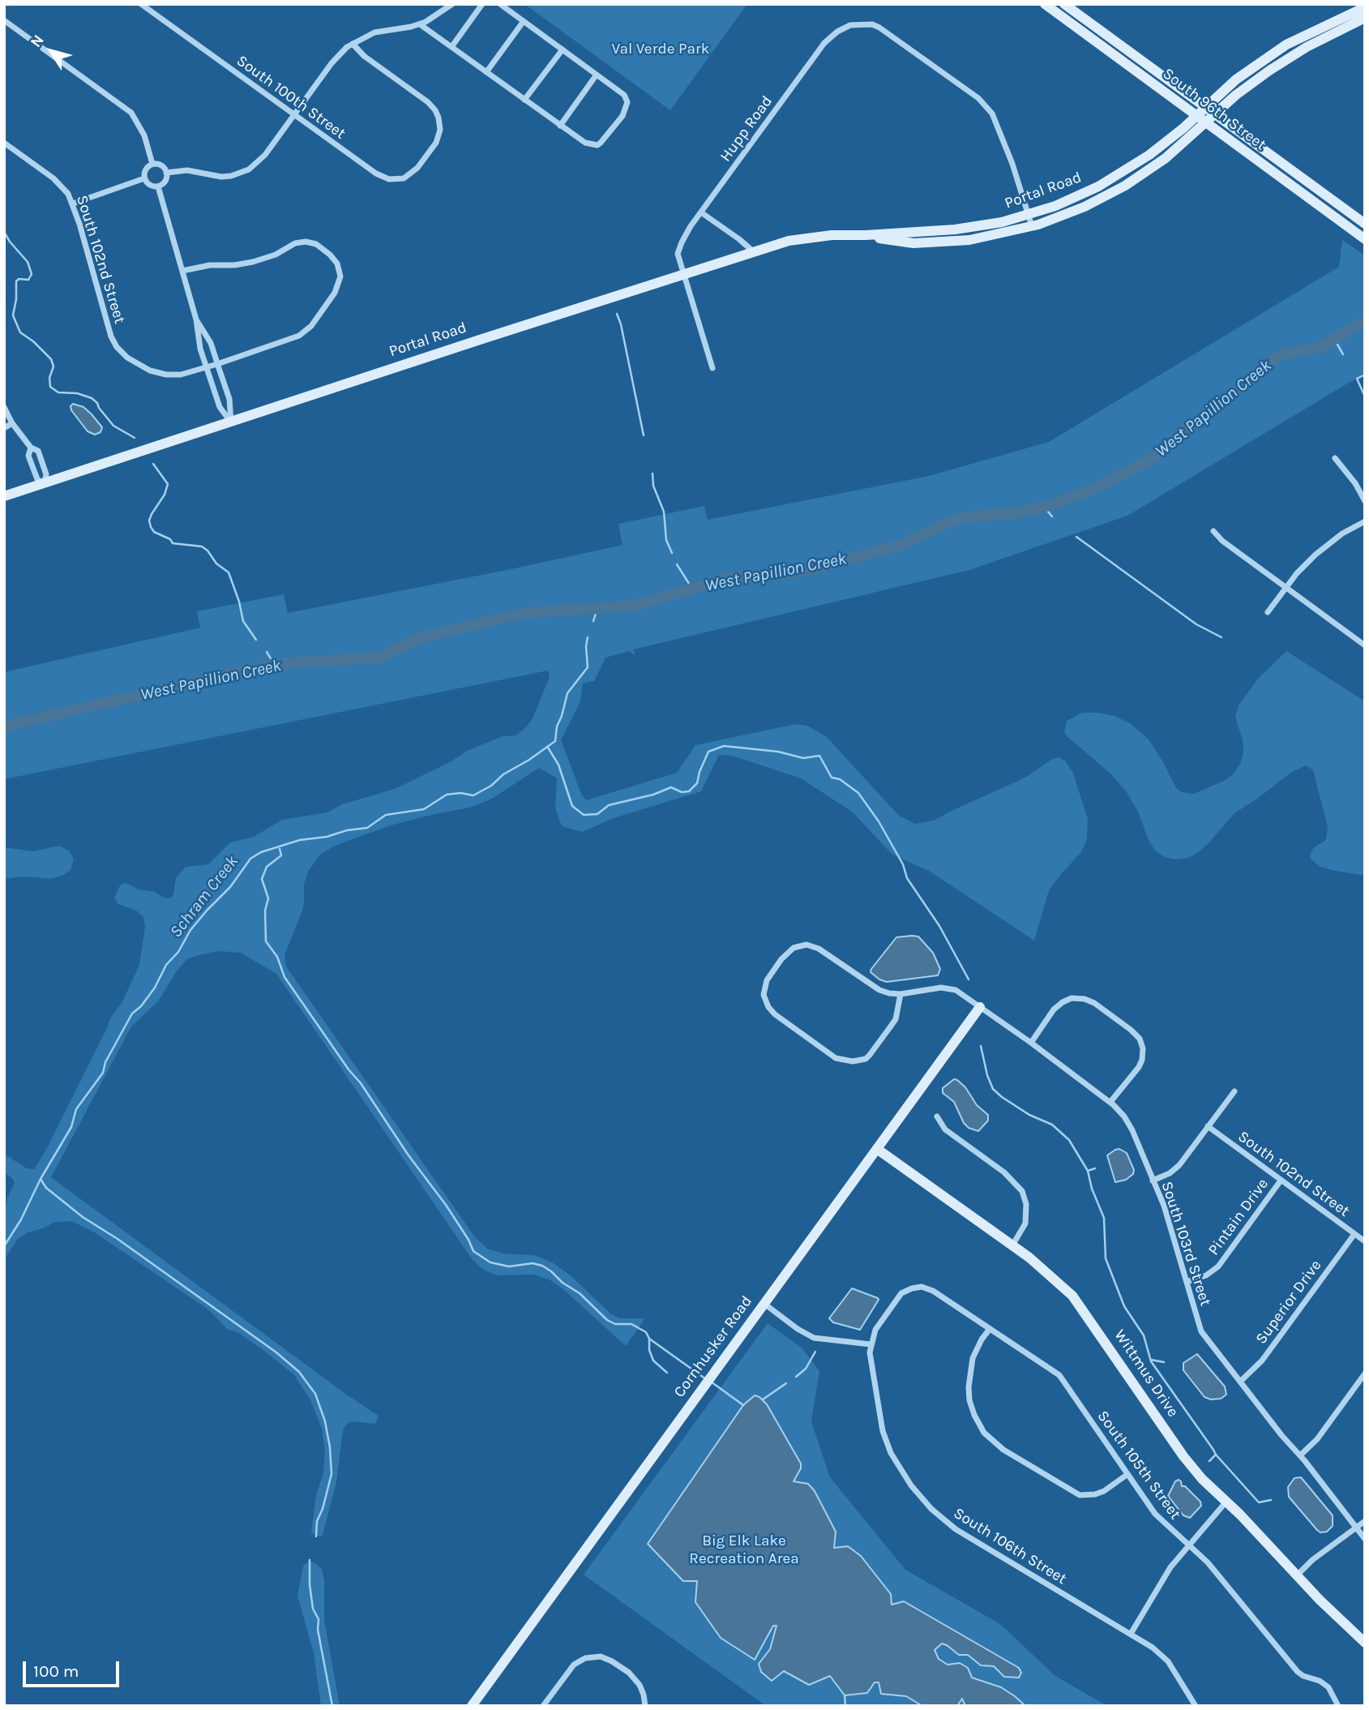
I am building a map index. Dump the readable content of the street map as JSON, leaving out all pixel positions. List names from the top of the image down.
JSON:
{
  "streets": {
    "main road": [
      "South 96th Street",
      "Portal Road",
      "Cornhusker Road",
      "Wittmus Drive"
    ],
    "street": [
      "South 100th Street",
      "Hupp Road",
      "South 102nd Street",
      "Pintain Drive",
      "South 103rd Street",
      "Superior Drive",
      "South 105th Street",
      "South 106th Street"
    ]
  },
  "crossings": [
    ["South 96th Street", "Portal Road"],
    ["Hupp Road", "Portal Road"],
    ["South 102nd Street", "Pintain Drive"],
    ["South 102nd Street", "Superior Drive"],
    ["Pintain Drive", "South 103rd Street"],
    ["South 103rd Street", "Superior Drive"],
    ["South 103rd Street", "Cornhusker Road"],
    ["Cornhusker Road", "Wittmus Drive"],
    ["South 105th Street", "South 106th Street"]
  ],
  "water": ["West Papillion Creek", "Schram Creek"],
  "parks": ["Val Verde Park", "Big Elk Lake Recreation Area"],
  "scale_bar": "100 m",
  "north": "top left"
}
